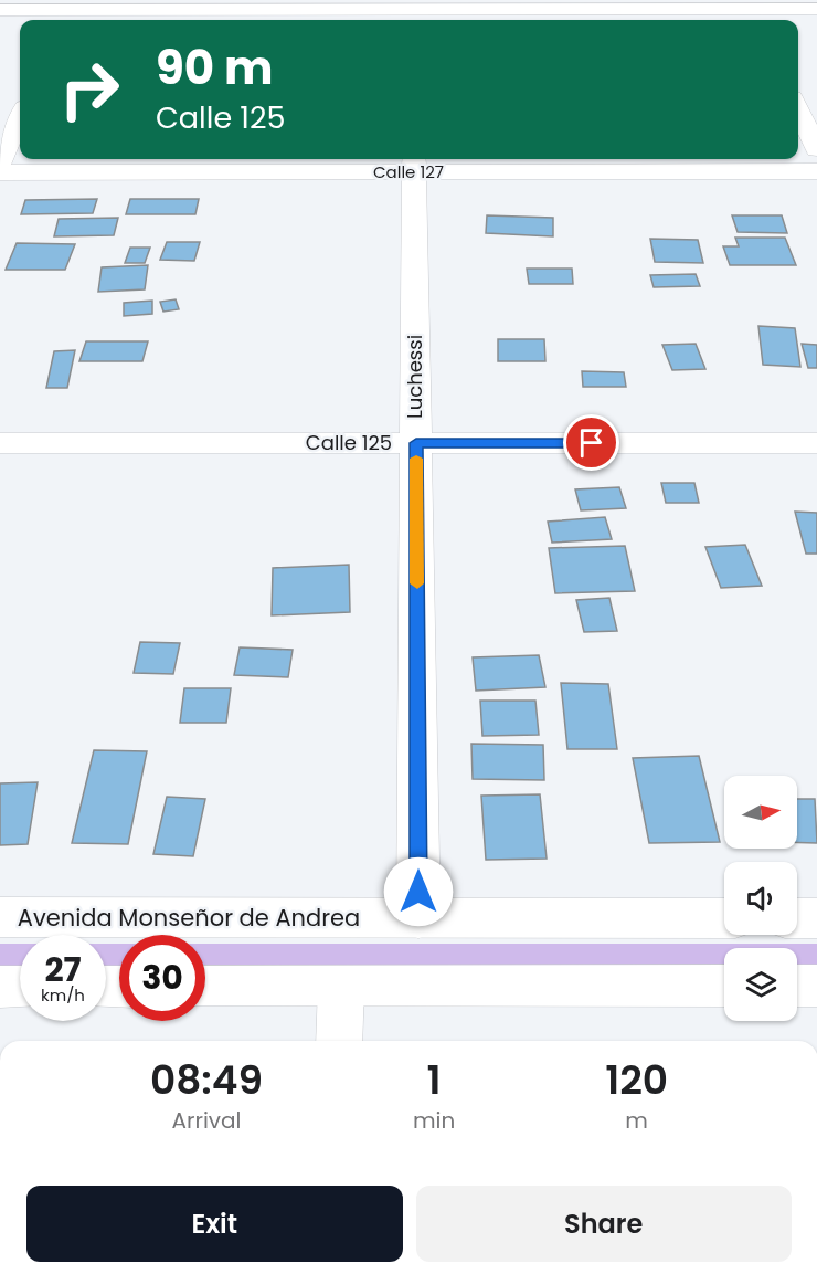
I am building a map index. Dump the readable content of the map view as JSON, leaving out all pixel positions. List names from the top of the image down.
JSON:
{
  "streets": {
    "street": [
      "Calle 127",
      "Luchessi",
      "Calle 125",
      "Avenida Monseñor de Andrea"
    ]
  },
  "crossings": [
    ["Calle 127", "Luchessi"],
    ["Luchessi", "Calle 125"],
    ["Luchessi", "Avenida Monseñor de Andrea"]
  ],
  "north": "right",
  "page": {
    "turn": ["90 m", "Calle 125"],
    "speed": "27 km/h",
    "limit": "30",
    "eta": [
      "08:49",
      "Arrival",
      "1",
      "min",
      "120",
      "m"
    ],
    "buttons": ["Exit", "Share"]
  }
}
